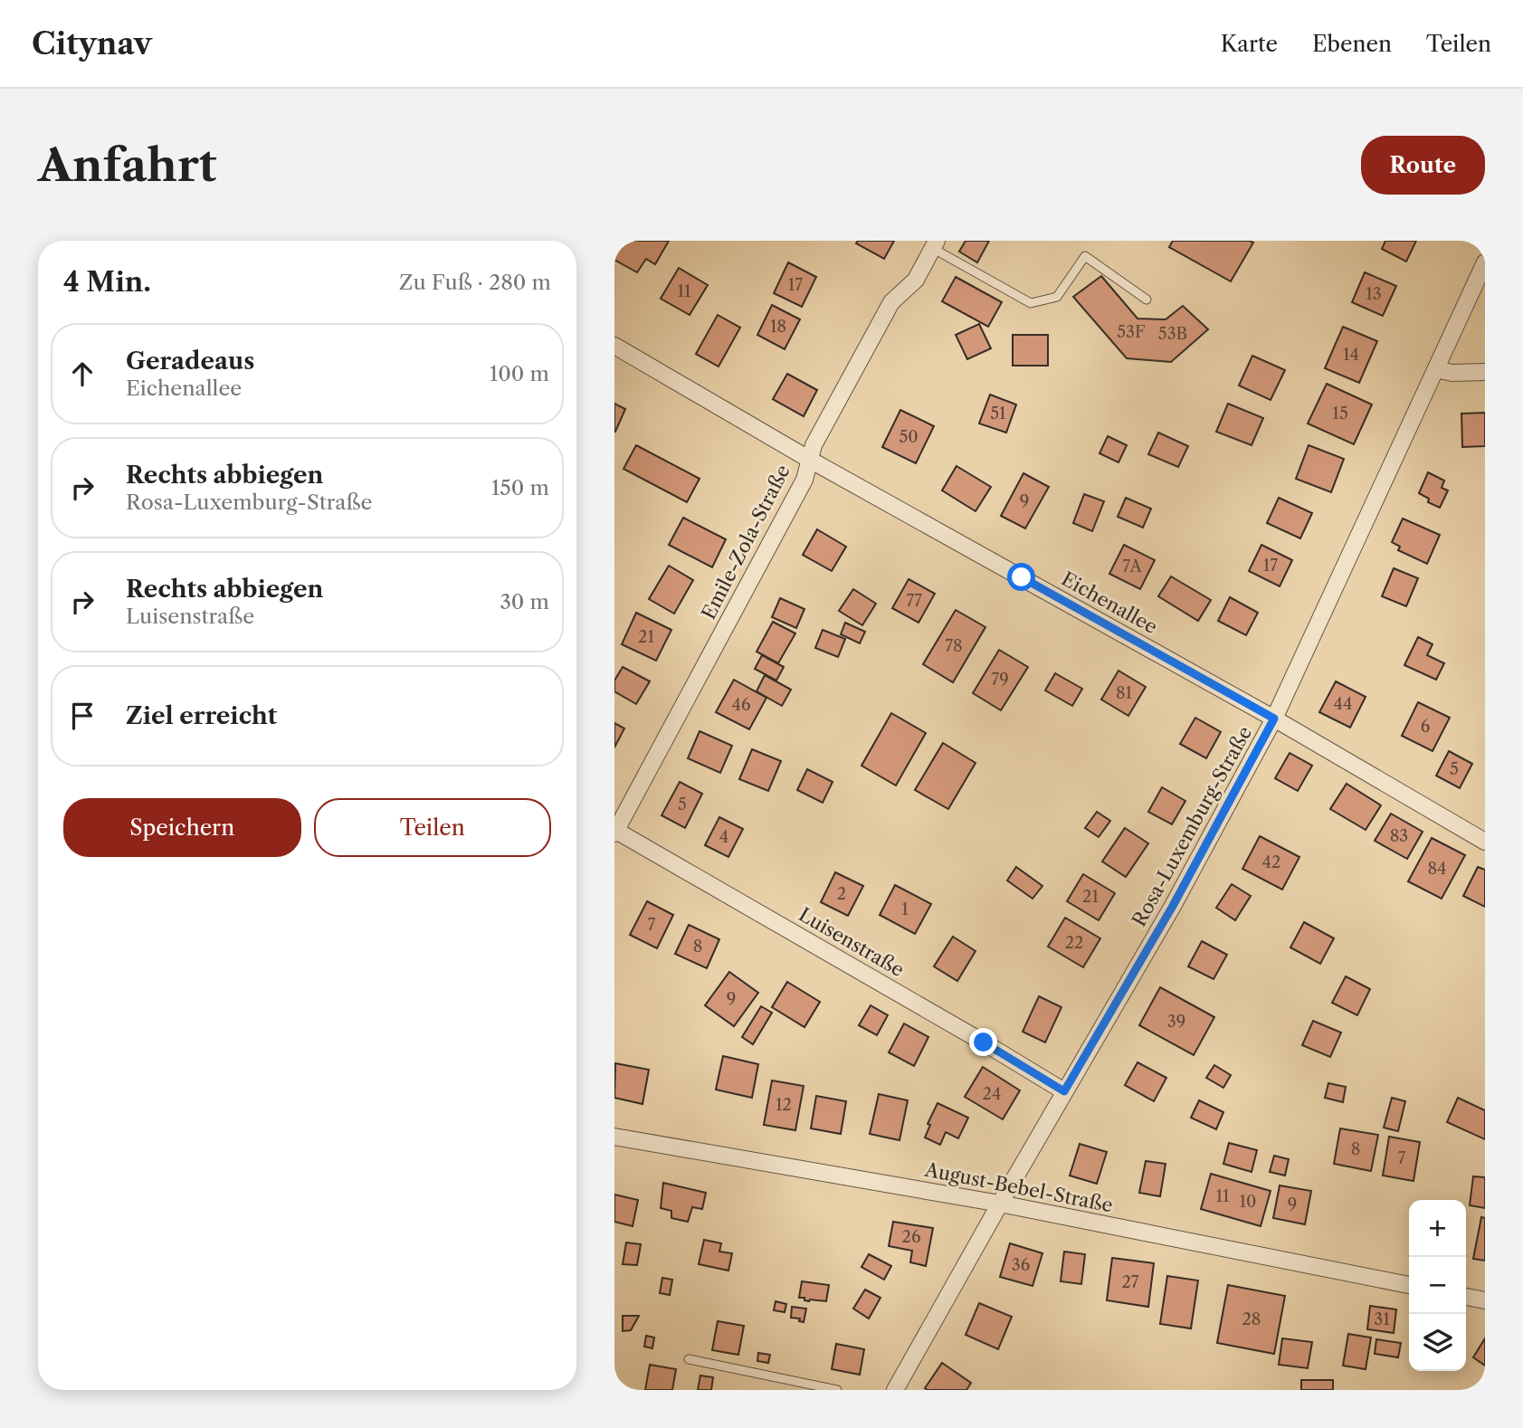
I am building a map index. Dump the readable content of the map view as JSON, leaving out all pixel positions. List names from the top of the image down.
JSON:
{
  "streets": {
    "street": [
      "Emile-Zola-Straße",
      "Eichenallee",
      "Rosa-Luxemburg-Straße",
      "Luisenstraße",
      "August-Bebel-Straße"
    ]
  },
  "crossings": [
    ["Emile-Zola-Straße", "Eichenallee"],
    ["Emile-Zola-Straße", "Luisenstraße"],
    ["Eichenallee", "Rosa-Luxemburg-Straße"],
    ["Rosa-Luxemburg-Straße", "Luisenstraße"],
    ["Rosa-Luxemburg-Straße", "August-Bebel-Straße"]
  ],
  "house_numbers": [
    "17",
    "11",
    "13",
    "18",
    "53F",
    "53B",
    "14",
    "51",
    "15",
    "50",
    "9",
    "17",
    "7A",
    "77",
    "21",
    "78",
    "79",
    "81",
    "44",
    "46",
    "6",
    "5",
    "5",
    "83",
    "4",
    "42",
    "84",
    "2",
    "21",
    "1",
    "7",
    "22",
    "8",
    "9",
    "39",
    "24",
    "12",
    "8",
    "7",
    "11",
    "10",
    "9",
    "26",
    "36",
    "27",
    "28",
    "31"
  ],
  "page": {
    "header": "Citynav",
    "nav": ["Karte", "Ebenen", "Teilen"],
    "buttons": [
      "Route",
      ["Speichern", "Teilen"]
    ],
    "title": "Anfahrt",
    "heading": ["4 Min.", "Zu Fuß · 280 m"],
    "list": [
      ["Geradeaus", "Eichenallee", "100 m"],
      ["Rechts abbiegen", "Rosa-Luxemburg-Straße", "150 m"],
      ["Rechts abbiegen", "Luisenstraße", "30 m"],
      "Ziel erreicht"
    ],
    "map_buttons": ["+", "−"]
  }
}
